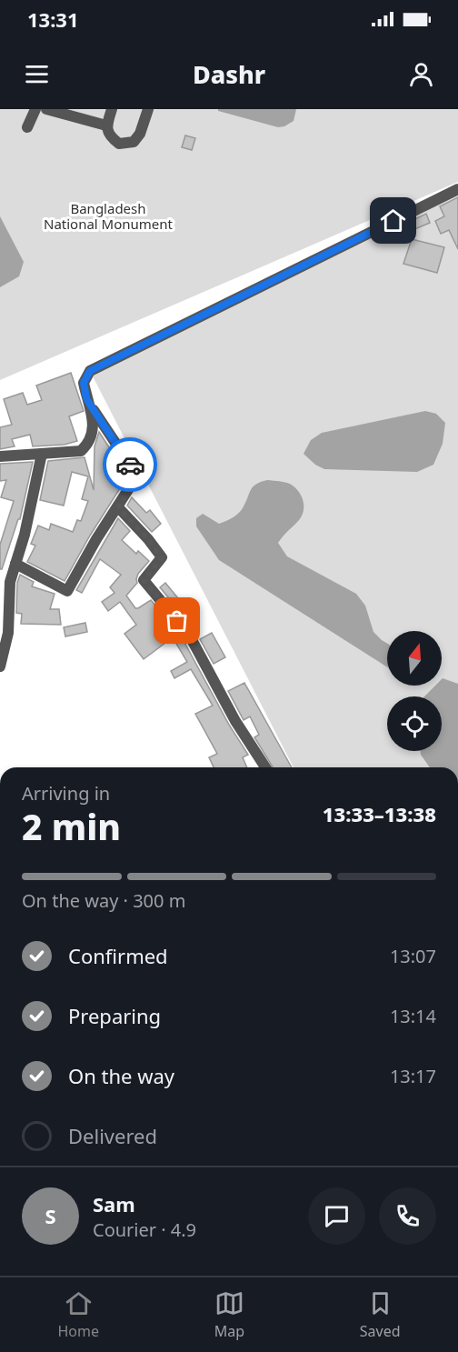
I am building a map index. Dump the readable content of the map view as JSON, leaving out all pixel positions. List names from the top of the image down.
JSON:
{
  "parks": ["Bangladesh National Monument"],
  "north": "top",
  "page": {
    "status": "13:31",
    "header": "Dashr",
    "heading": ["2 min", "Arriving in", "13:33–13:38"],
    "panel": ["Sam", "Courier · 4.9"],
    "bar": "On the way · 300 m",
    "list": [
      ["Confirmed", "13:07"],
      ["Preparing", "13:14"],
      ["On the way", "13:17"],
      "Delivered"
    ],
    "round": "S",
    "tabs": ["Home", "Map", "Saved"]
  }
}
